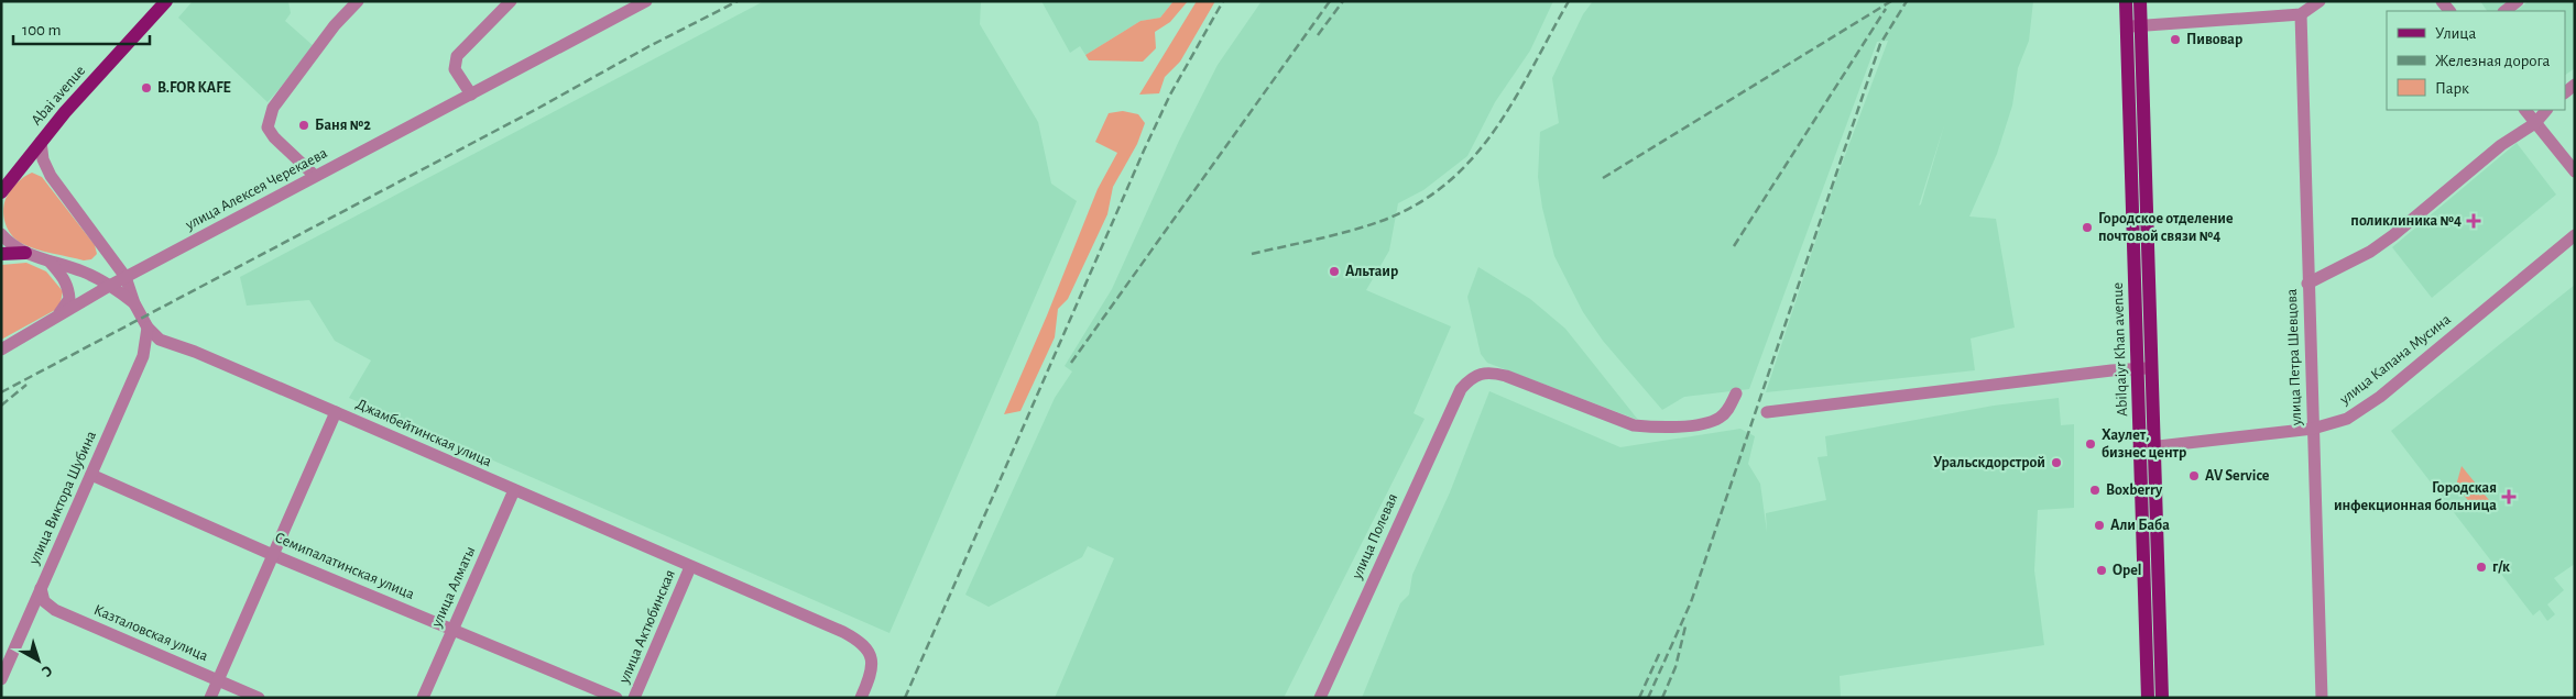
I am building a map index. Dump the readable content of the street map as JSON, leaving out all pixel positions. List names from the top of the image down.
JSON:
{
  "streets": {
    "main road": ["Abai avenue", "Abilqaiyr Khan avenue"],
    "street": [
      "улица Алексея Черекаева",
      "улица Петра Шевцова",
      "улица Капана Мусина",
      "Джамбейтинская улица",
      "улица Виктора Шубина",
      "улица Полевая",
      "Семипалатинская улица",
      "улица Алматы",
      "улица Актюбинская",
      "Казталовская улица"
    ]
  },
  "crossings": [
    ["Abai avenue", "Джамбейтинская улица"],
    ["улица Алексея Черекаева", "Джамбейтинская улица"],
    ["Abilqaiyr Khan avenue", "улица Капана Мусина"],
    ["улица Петра Шевцова", "улица Капана Мусина"],
    ["Джамбейтинская улица", "улица Виктора Шубина"],
    ["Джамбейтинская улица", "улица Алматы"],
    ["Джамбейтинская улица", "улица Актюбинская"],
    ["улица Виктора Шубина", "Семипалатинская улица"],
    ["улица Виктора Шубина", "Казталовская улица"],
    ["Семипалатинская улица", "улица Алматы"]
  ],
  "places": {
    "other": [
      "Пивовар",
      "B.FOR KAFE",
      "Баня №2",
      "Городское отделение почтовой связи №4",
      "Альтаир",
      "Хаулет, бизнес центр",
      "Уральскдорстрой",
      "AV Service",
      "Boxberry",
      "Али Баба",
      "г/к",
      "Opel"
    ],
    "health": ["поликлиника №4", "Городская инфекционная больница"]
  },
  "legend": ["Улица", "Железная дорога", "Парк"],
  "scale_bar": "100 m",
  "north": "bottom right"
}
